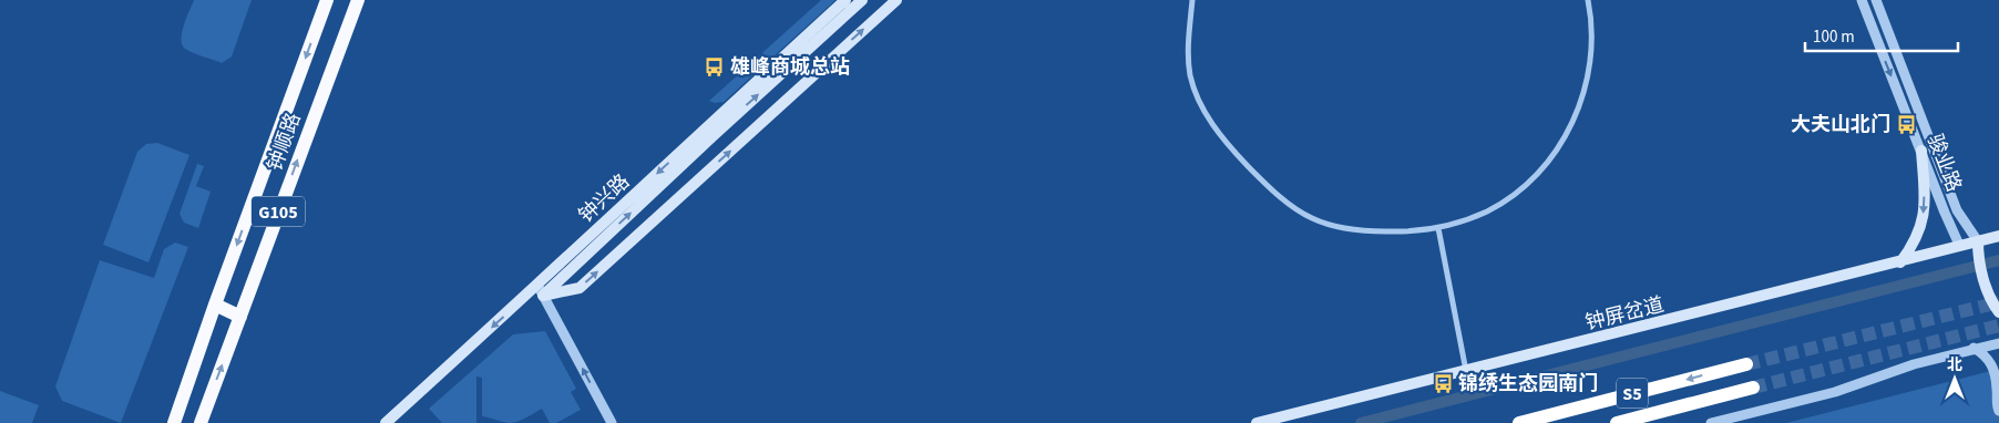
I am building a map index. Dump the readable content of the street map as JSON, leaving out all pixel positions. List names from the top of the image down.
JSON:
{
  "streets": {
    "highway": ["钟顺路", "G105", "S5"],
    "main road": ["钟兴路", "钟屏岔道"],
    "street": ["骏业路"]
  },
  "crossings": [
    ["骏业路", "钟屏岔道"]
  ],
  "places": {
    "bus stop": ["雄峰商城总站", "大夫山北门", "锦绣生态园南门"]
  },
  "scale_bar": "100 m",
  "north": "top"
}
